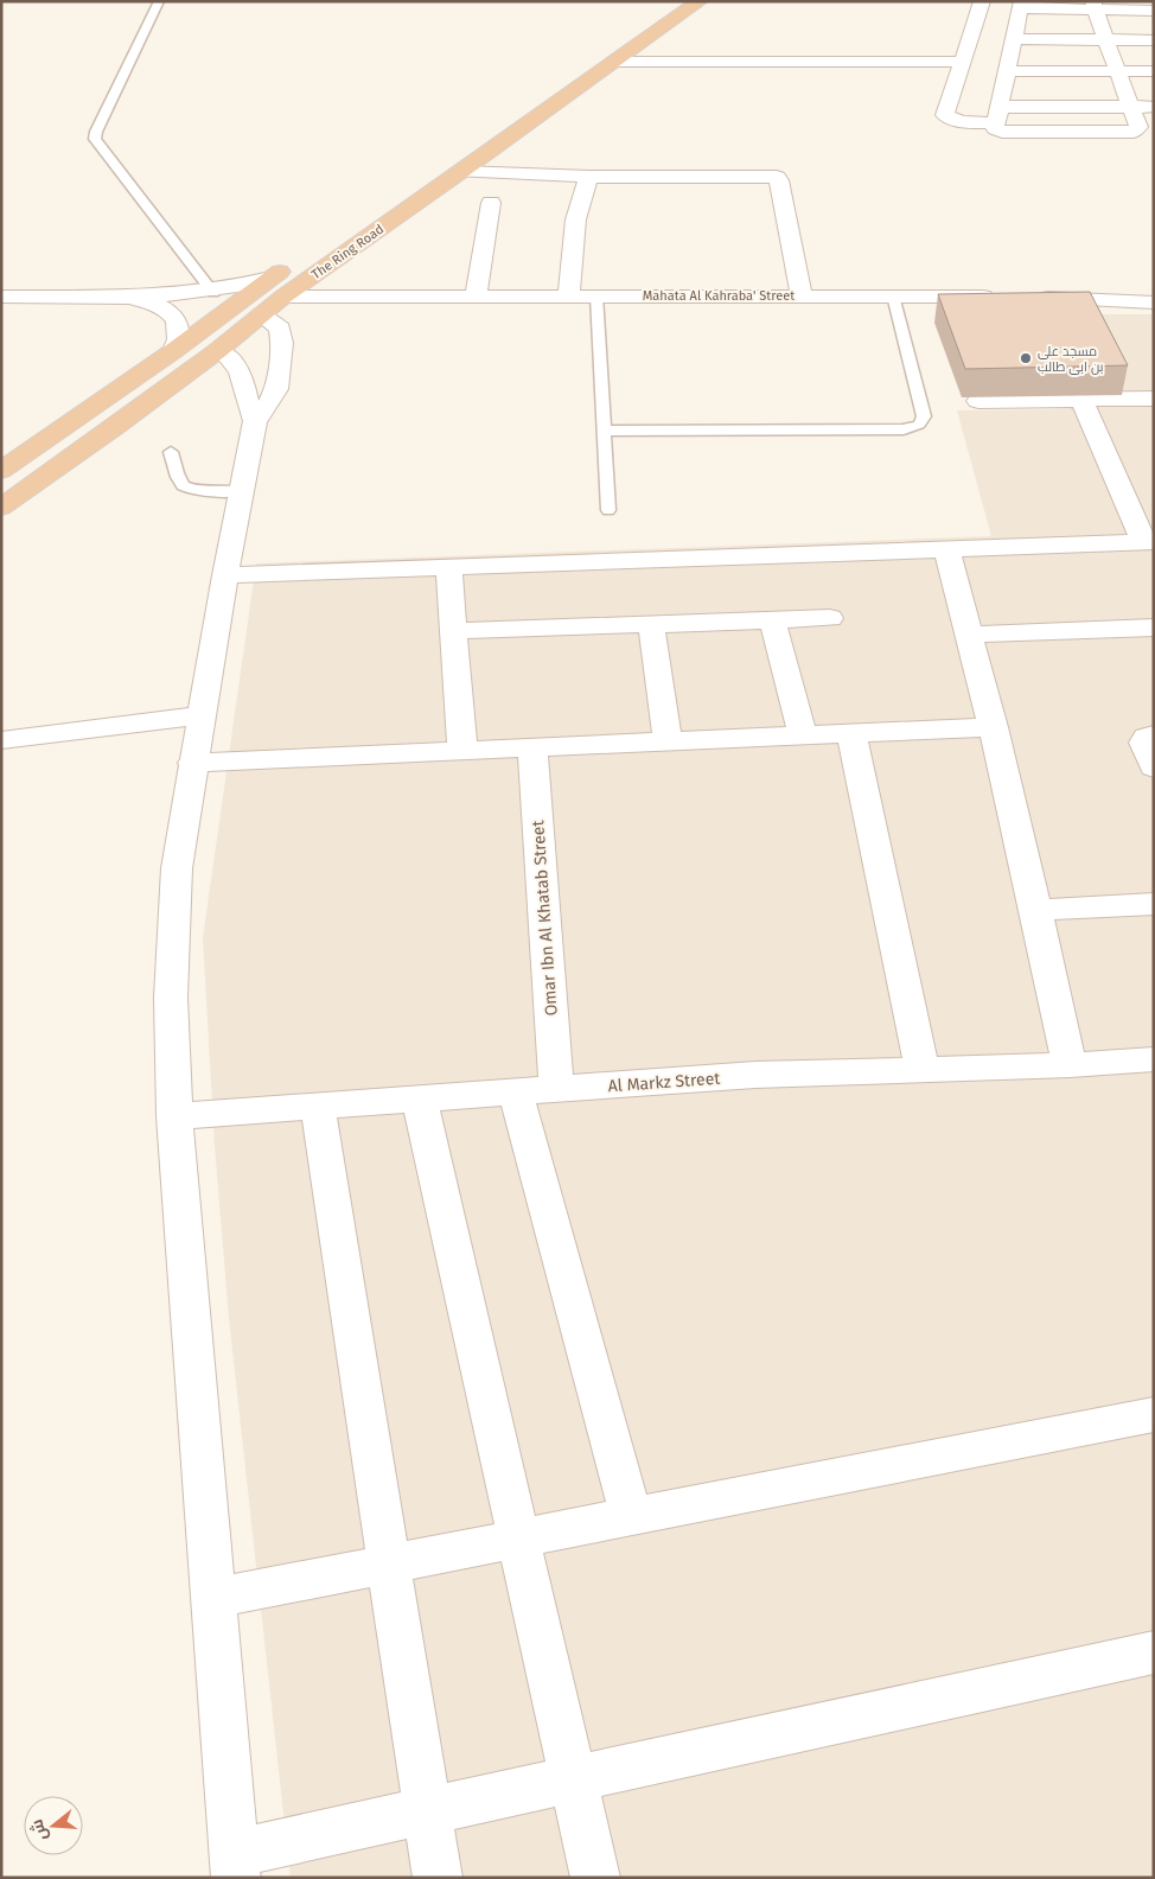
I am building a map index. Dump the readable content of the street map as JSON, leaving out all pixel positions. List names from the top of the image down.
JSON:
{
  "streets": {
    "highway": ["The Ring Road"],
    "street": ["Mahata Al Kahraba' Street", "Omar Ibn Al Khatab Street", "Al Markz Street"]
  },
  "crossings": [
    ["The Ring Road", "Mahata Al Kahraba' Street"],
    ["Omar Ibn Al Khatab Street", "Al Markz Street"]
  ],
  "places": ["مسجد على بن ابى طالب"],
  "north": "left"
}
